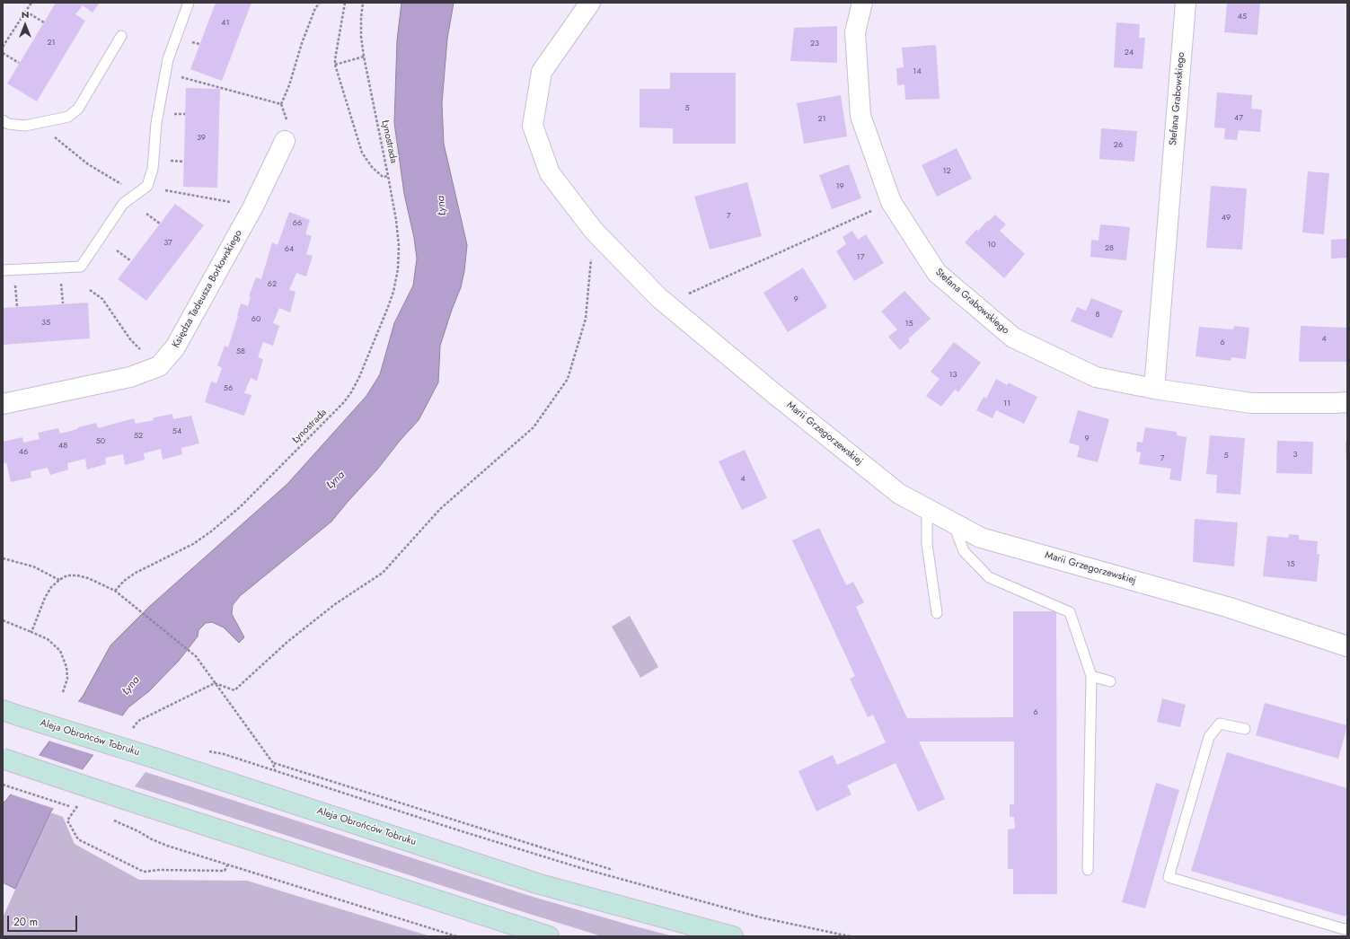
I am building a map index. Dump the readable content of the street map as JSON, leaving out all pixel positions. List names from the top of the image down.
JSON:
{
  "streets": {
    "main road": ["Aleja Obrońców Tobruku"],
    "street": ["Stefana Grabowskiego", "Księdza Tadeusza Borkowskiego", "Marii Grzegorzewskiej"],
    "path": ["Łynostrada"]
  },
  "water": ["Łyna"],
  "house_numbers": [
    "45",
    "41",
    "21",
    "23",
    "24",
    "14",
    "5",
    "47",
    "21",
    "39",
    "26",
    "12",
    "19",
    "7",
    "49",
    "66",
    "37",
    "10",
    "28",
    "64",
    "17",
    "62",
    "9",
    "8",
    "60",
    "35",
    "15",
    "4",
    "6",
    "58",
    "13",
    "56",
    "11",
    "54",
    "52",
    "9",
    "50",
    "48",
    "46",
    "3",
    "5",
    "7",
    "4",
    "15",
    "6"
  ],
  "scale_bar": "20 m",
  "north": "top"
}
